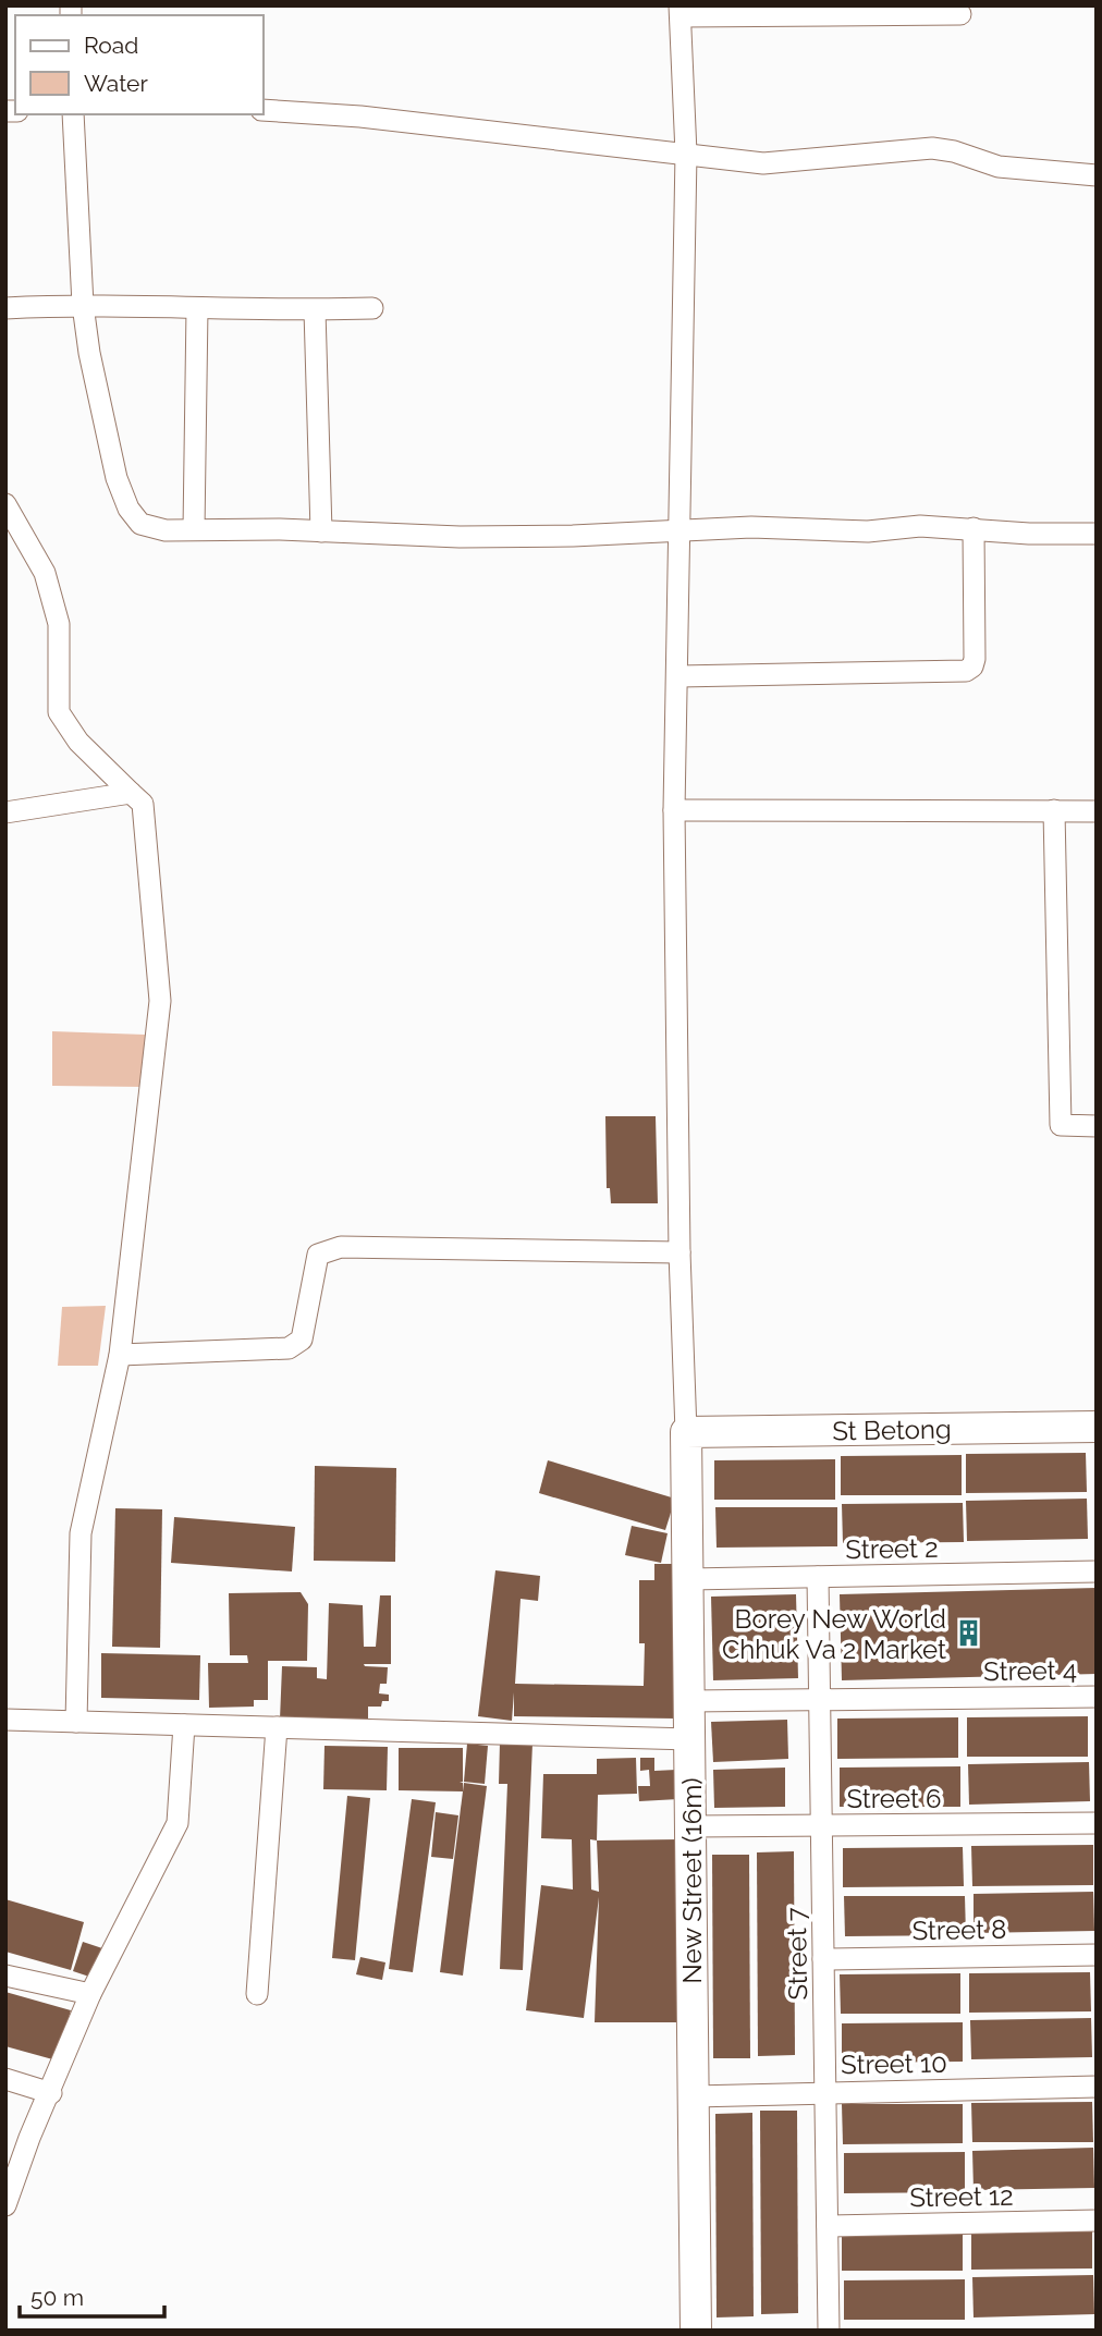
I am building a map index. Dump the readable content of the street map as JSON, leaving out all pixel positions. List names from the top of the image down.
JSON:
{
  "streets": {
    "street": [
      "St Betong",
      "Street 2",
      "Street 4",
      "Street 6",
      "New Street (16m)",
      "Street 8",
      "Street 7",
      "Street 10",
      "Street 12"
    ]
  },
  "crossings": [
    ["St Betong", "New Street (16m)"],
    ["Street 2", "New Street (16m)"],
    ["Street 2", "Street 7"],
    ["Street 4", "New Street (16m)"],
    ["Street 4", "Street 7"],
    ["Street 6", "New Street (16m)"],
    ["Street 6", "Street 7"],
    ["New Street (16m)", "Street 10"],
    ["Street 8", "Street 7"],
    ["Street 7", "Street 10"],
    ["Street 7", "Street 12"]
  ],
  "places": {
    "building": ["Borey New World Chhuk Va 2 Market"]
  },
  "legend": ["Road", "Water"],
  "scale_bar": "50 m"
}
